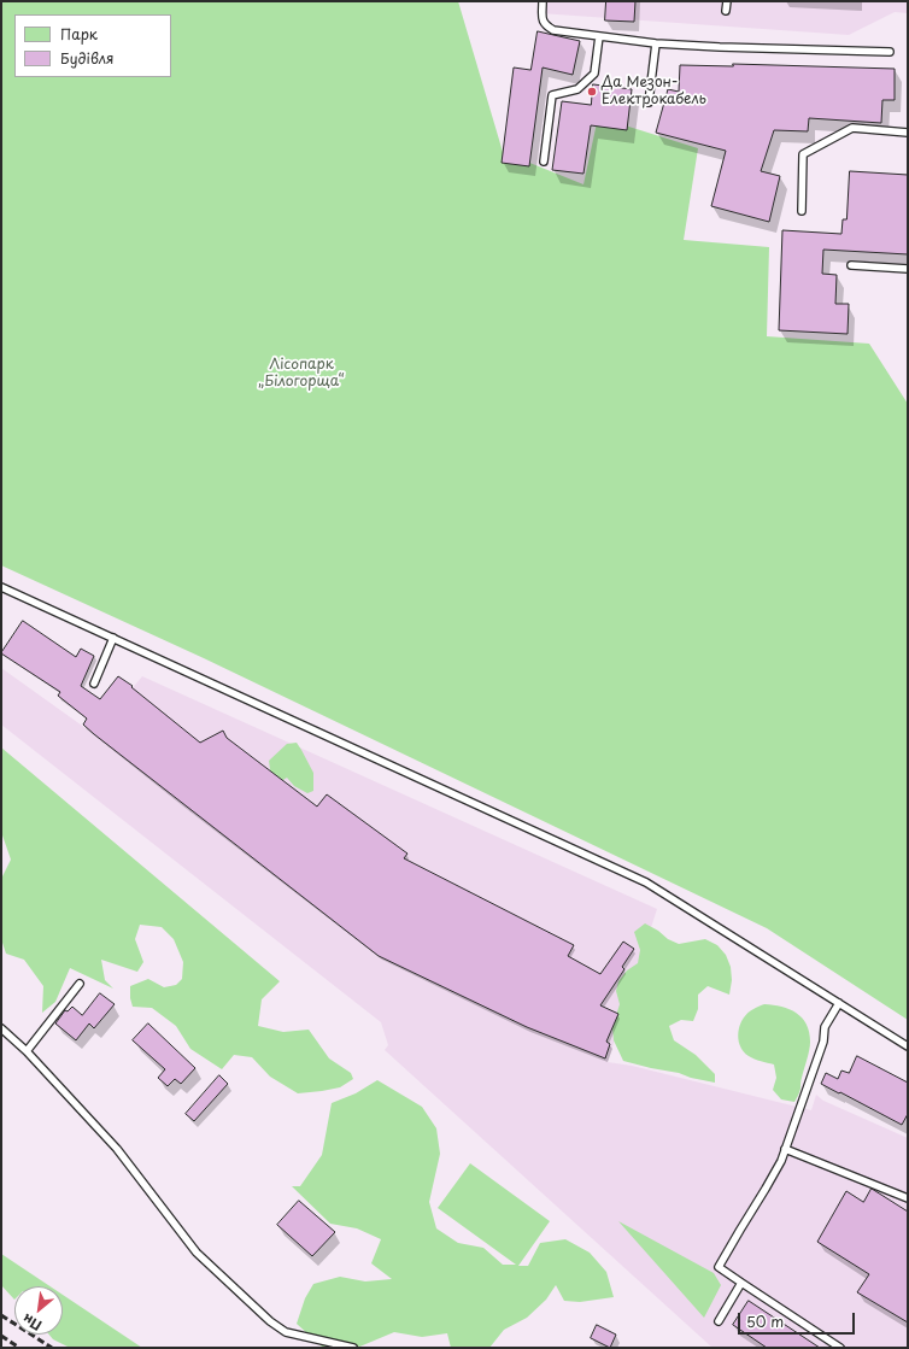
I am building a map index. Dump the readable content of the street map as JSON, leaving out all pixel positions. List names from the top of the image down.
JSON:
{
  "parks": ["Лісопарк „Білогорща“"],
  "places": ["Да Мезон- Електрокабель"],
  "legend": ["Парк", "Будівля"],
  "scale_bar": "50 m",
  "north": "bottom left"
}
